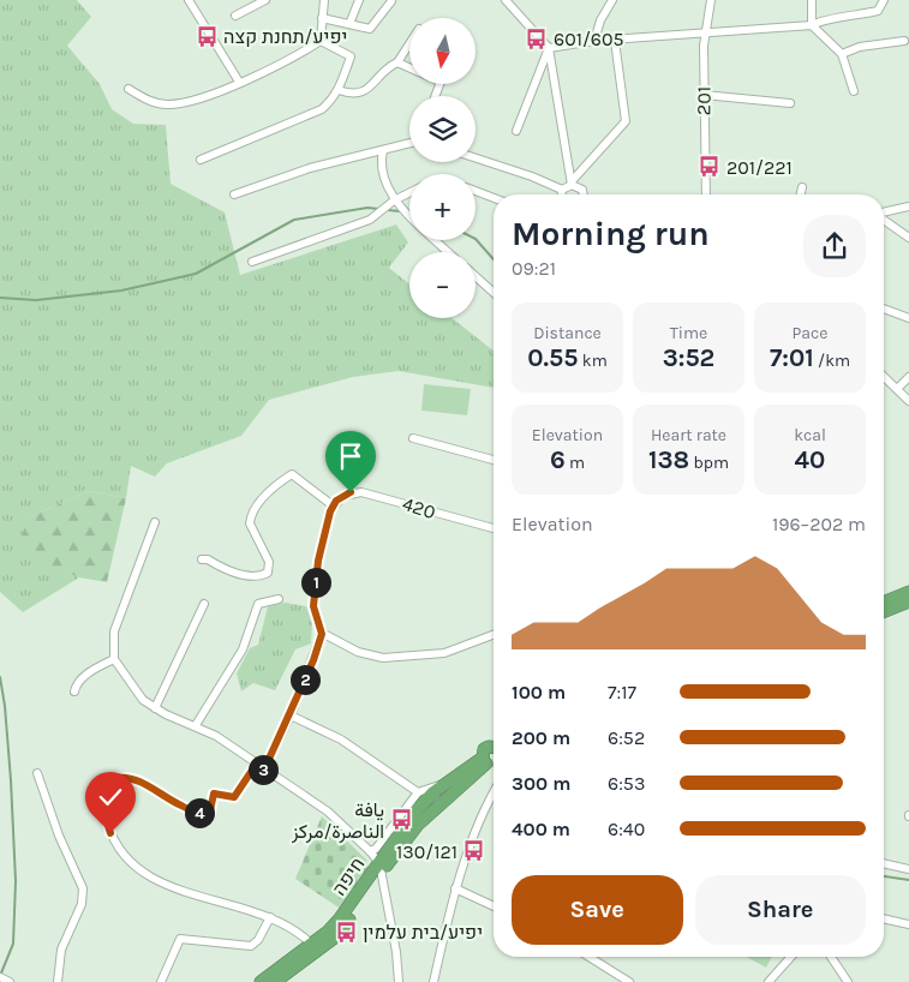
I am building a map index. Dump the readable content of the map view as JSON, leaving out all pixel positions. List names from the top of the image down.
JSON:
{
  "streets": {
    "highway": ["חיפה"],
    "street": ["201", "420"]
  },
  "places": {
    "bus stop": [
      "יפיע/תחנת קצה",
      "601/605",
      "201/221",
      "يافة الناصرة/مركز",
      "130/121",
      "יפיע/בית עלמין"
    ]
  },
  "north": "bottom",
  "page": {
    "map_buttons": ["+", "−"],
    "heading": ["Morning run", "09:21"],
    "stats": [
      ["Distance", "0.55 km"],
      ["Time", "3:52"],
      ["Pace", "7:01 /km"],
      ["Elevation", "6 m"],
      ["Heart rate", "138 bpm"],
      ["kcal", "40"]
    ],
    "chart": ["Elevation", "196–202 m"],
    "pins": [
      "1",
      "2",
      "3",
      "4"
    ],
    "list": [
      {
        "name": "100 m",
        "note": "7:17"
      },
      {
        "name": "200 m",
        "note": "6:52"
      },
      {
        "name": "300 m",
        "note": "6:53"
      },
      {
        "name": "400 m",
        "note": "6:40"
      }
    ],
    "buttons": ["Save", "Share"]
  }
}
